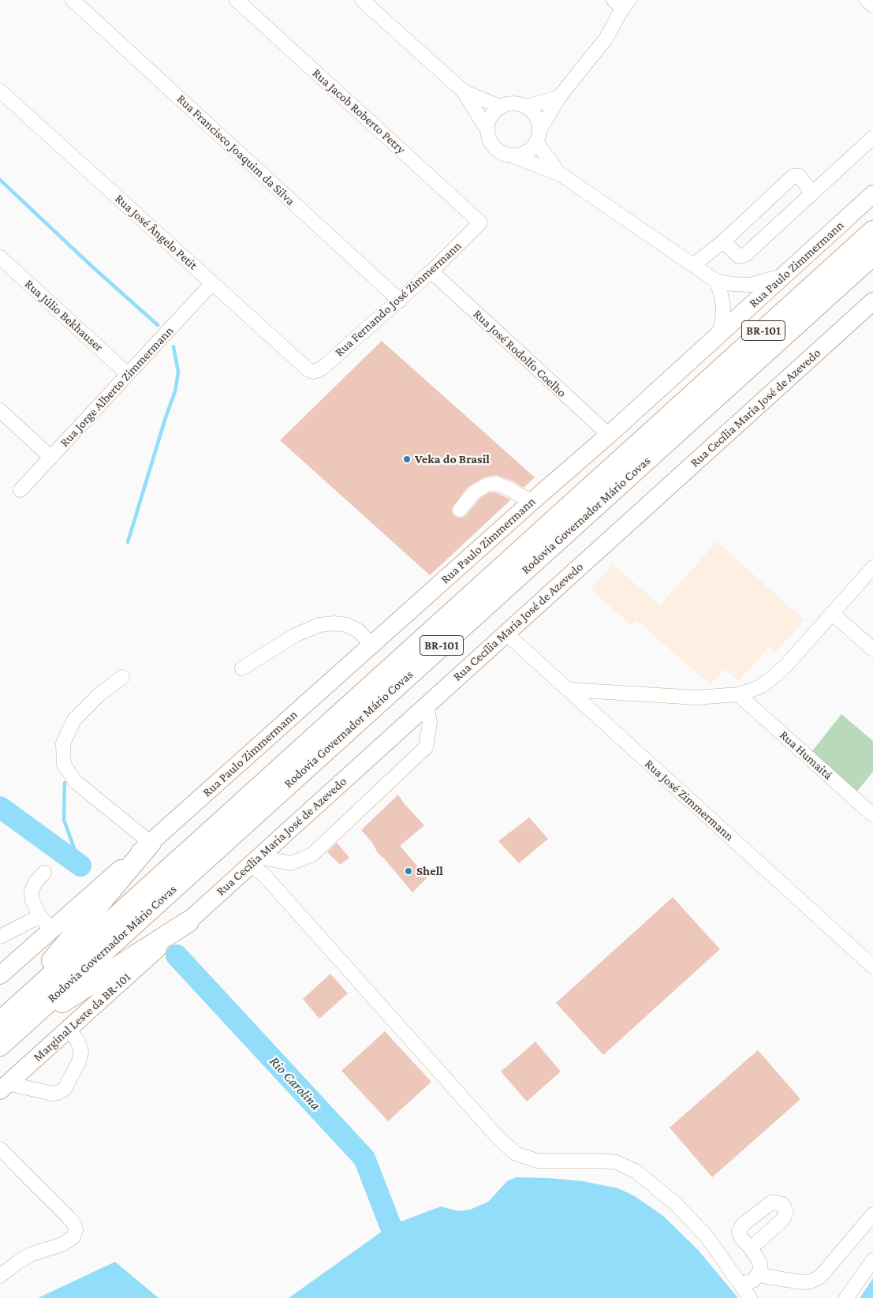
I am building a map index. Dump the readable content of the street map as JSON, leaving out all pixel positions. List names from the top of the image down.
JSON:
{
  "streets": {
    "highway": ["BR-101", "Rodovia Governador Mário Covas"],
    "main road": ["Rua Paulo Zimmermann", "Rua Cecília Maria José de Azevedo", "Marginal Leste da BR-101"],
    "street": [
      "Rua Jacob Roberto Petry",
      "Rua Francisco Joaquim da Silva",
      "Rua José Ângelo Petit",
      "Rua Fernando José Zimmermann",
      "Rua Júlio Bekhauser",
      "Rua José Rodolfo Coelho",
      "Rua Jorge Alberto Zimmermann",
      "Rua Humaitá",
      "Rua José Zimmermann"
    ]
  },
  "crossings": [
    ["Rua Jacob Roberto Petry", "Rua Fernando José Zimmermann"],
    ["Rua Francisco Joaquim da Silva", "Rua Fernando José Zimmermann"],
    ["Rua José Ângelo Petit", "Rua Fernando José Zimmermann"],
    ["Rua José Ângelo Petit", "Rua Jorge Alberto Zimmermann"],
    ["Rua Paulo Zimmermann", "Rua José Rodolfo Coelho"],
    ["Rua Fernando José Zimmermann", "Rua José Rodolfo Coelho"],
    ["Rua Júlio Bekhauser", "Rua Jorge Alberto Zimmermann"],
    ["Rua Cecília Maria José de Azevedo", "Rua José Zimmermann"],
    ["Rua Cecília Maria José de Azevedo", "Marginal Leste da BR-101"]
  ],
  "water": ["Rio Carolina"],
  "places": ["Veka do Brasil", "Shell"]
}
